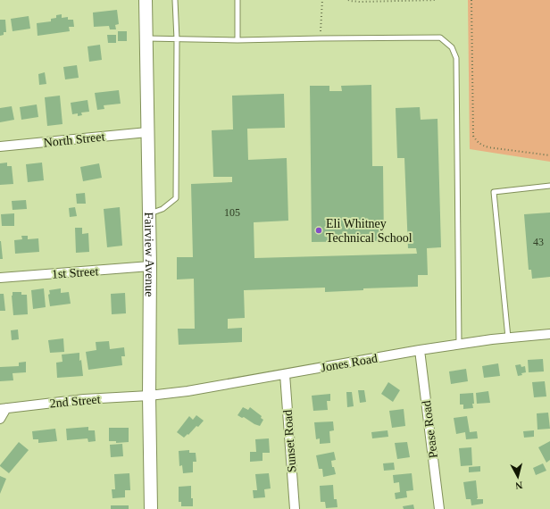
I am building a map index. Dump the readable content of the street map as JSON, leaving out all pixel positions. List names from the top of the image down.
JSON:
{
  "streets": {
    "street": [
      "North Street",
      "Fairview Avenue",
      "1st Street",
      "Jones Road",
      "2nd Street",
      "Pease Road",
      "Sunset Road"
    ]
  },
  "crossings": [
    ["North Street", "Fairview Avenue"],
    ["Fairview Avenue", "1st Street"],
    ["Fairview Avenue", "Jones Road"],
    ["Fairview Avenue", "2nd Street"],
    ["Jones Road", "2nd Street"],
    ["Jones Road", "Pease Road"],
    ["Jones Road", "Sunset Road"]
  ],
  "places": ["Eli Whitney Technical School"],
  "house_numbers": ["105", "43"],
  "north": "bottom"
}
